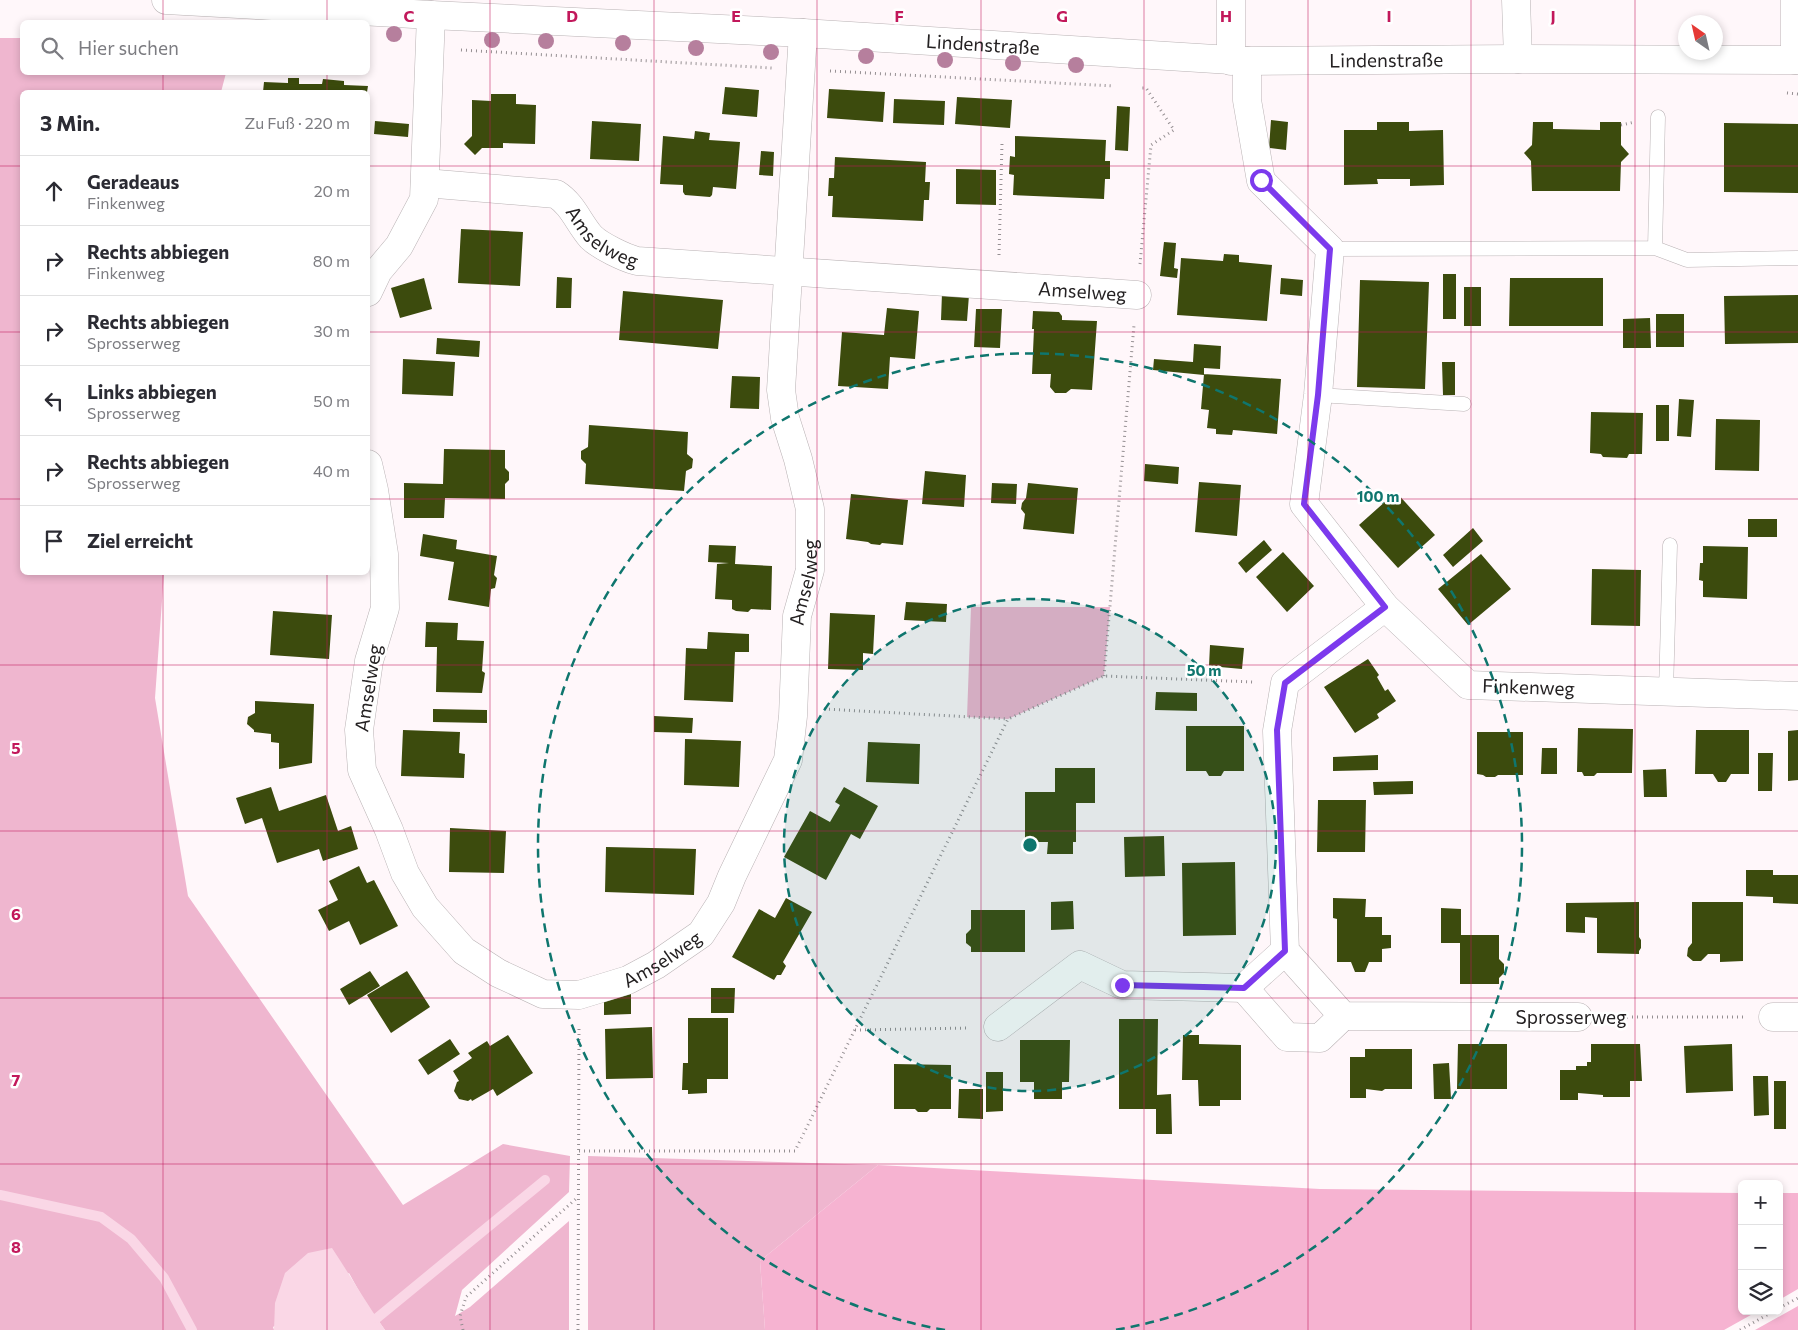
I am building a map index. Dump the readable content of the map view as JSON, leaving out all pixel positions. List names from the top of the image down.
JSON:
{
  "streets": {
    "street": [
      "Lindenstraße",
      "Amselweg",
      "Finkenweg",
      "Sprosserweg"
    ]
  },
  "crossings": [
    ["Lindenstraße", "Amselweg"]
  ],
  "north": "top left",
  "page": {
    "search": "Hier suchen",
    "heading": ["3 Min.", "Zu Fuß · 220 m"],
    "list": [
      ["Geradeaus", "Finkenweg", "20 m"],
      ["Rechts abbiegen", "Finkenweg", "80 m"],
      ["Rechts abbiegen", "Sprosserweg", "30 m"],
      ["Links abbiegen", "Sprosserweg", "50 m"],
      ["Rechts abbiegen", "Sprosserweg", "40 m"],
      "Ziel erreicht"
    ],
    "map_buttons": ["+", "−"]
  },
  "grid": {
    "columns": [
      "C",
      "D",
      "E",
      "F",
      "G",
      "H",
      "I",
      "J"
    ],
    "rows": [
      "5",
      "6",
      "7",
      "8"
    ]
  },
  "rings": ["100 m", "50 m"]
}
